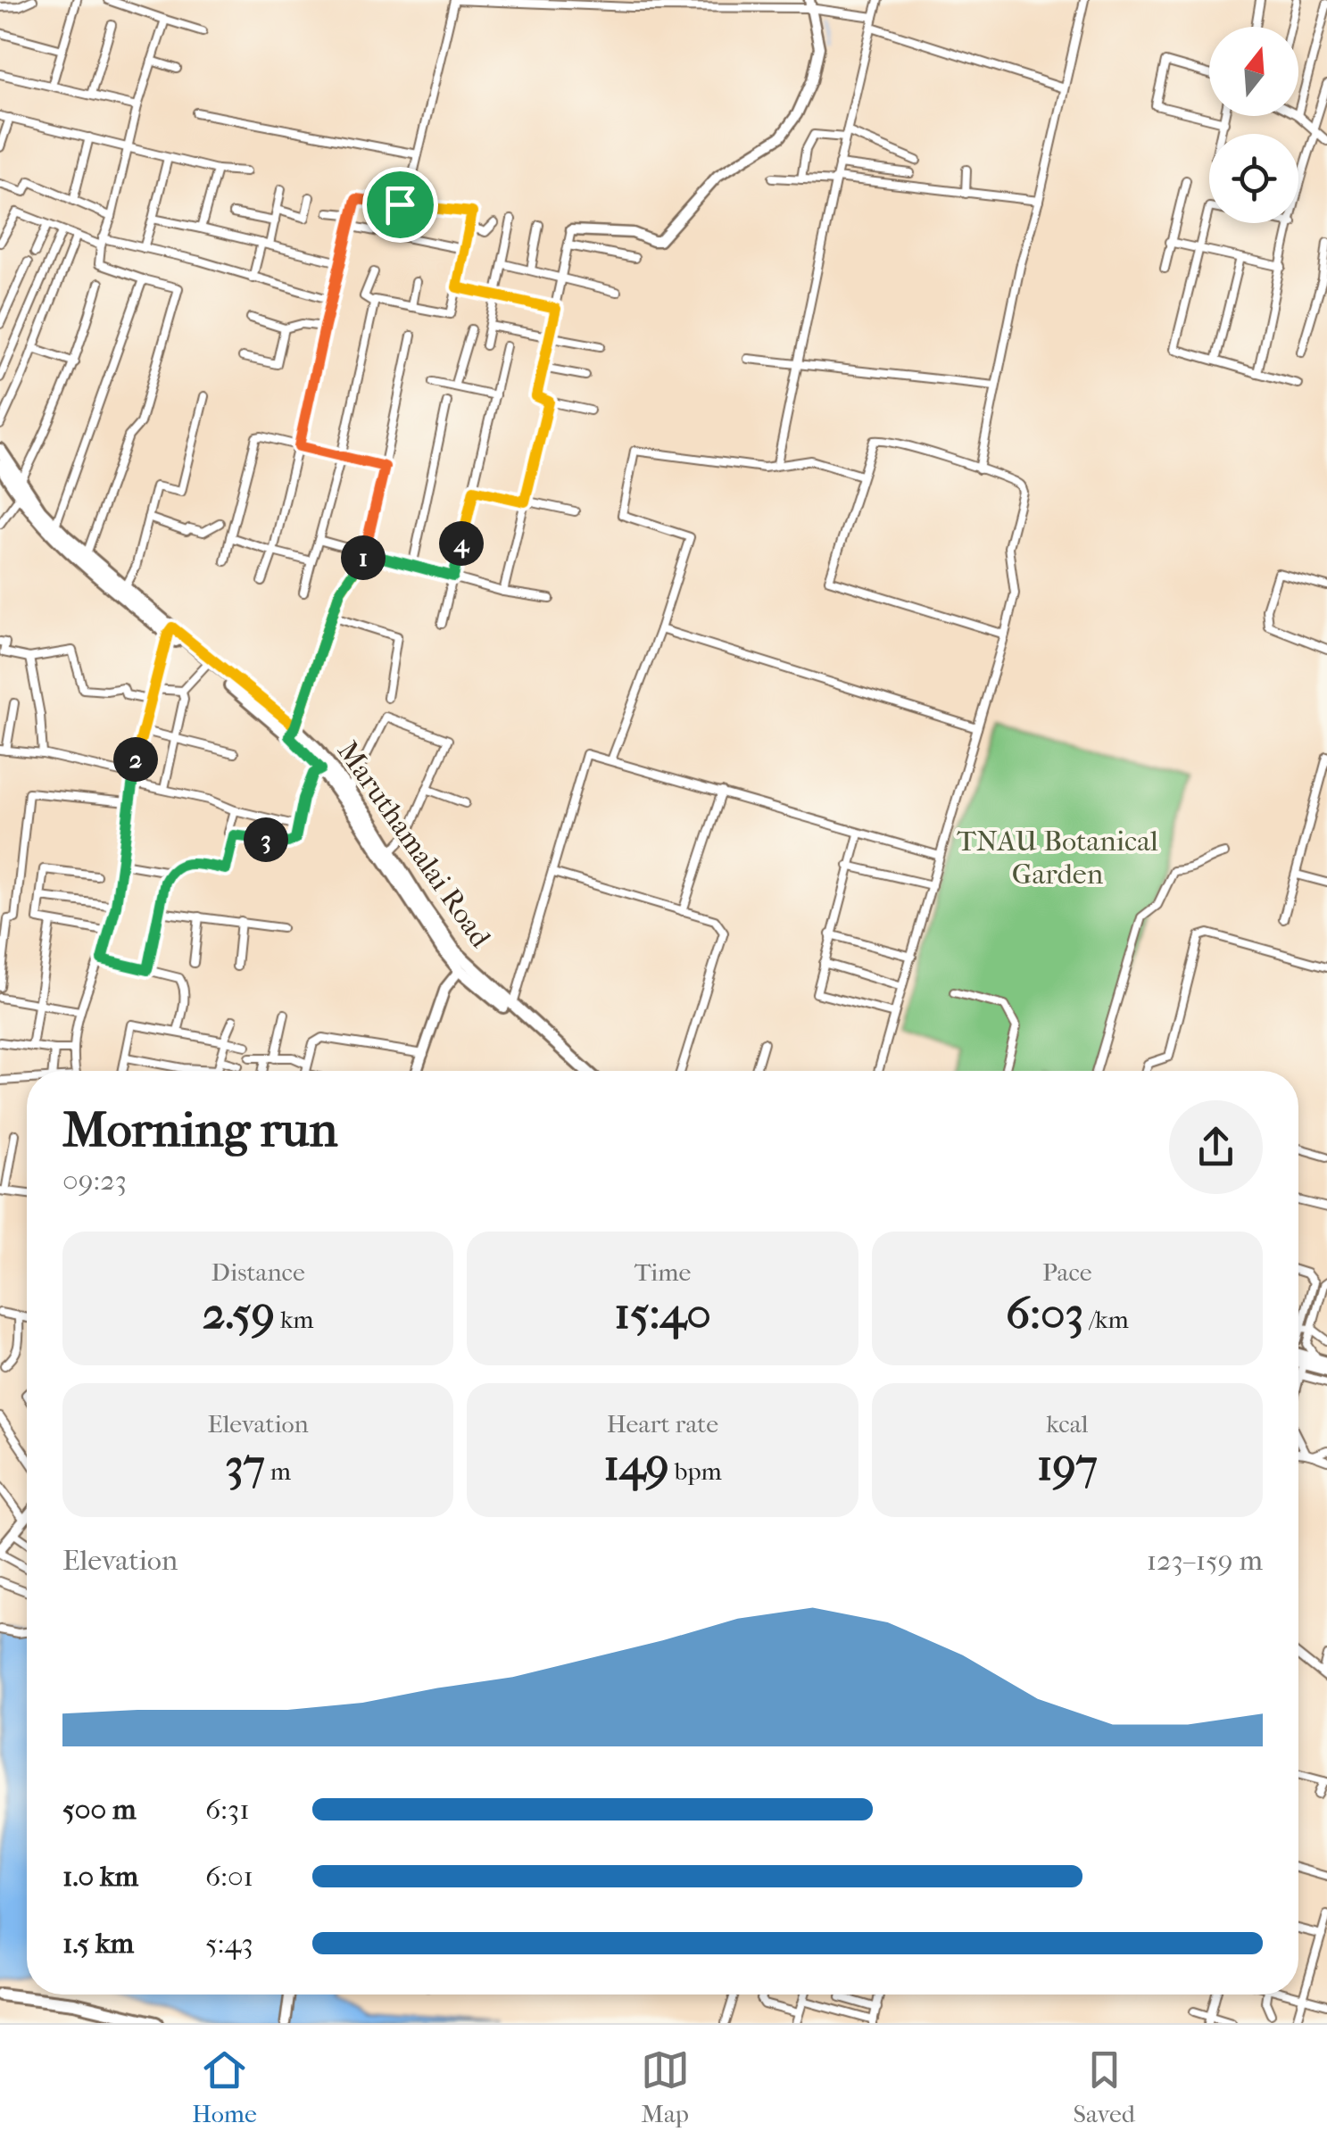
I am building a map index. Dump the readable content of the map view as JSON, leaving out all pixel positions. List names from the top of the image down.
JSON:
{
  "streets": {
    "main road": ["Maruthamalai Road"]
  },
  "parks": ["TNAU Botanical Garden"],
  "north": "top",
  "page": {
    "pins": [
      "4",
      "1",
      "2",
      "3"
    ],
    "heading": ["Morning run", "09:23"],
    "stats": [
      ["Distance", "2.59 km"],
      ["Time", "15:40"],
      ["Pace", "6:03 /km"],
      ["Elevation", "37 m"],
      ["Heart rate", "149 bpm"],
      ["kcal", "197"]
    ],
    "chart": ["Elevation", "123–159 m"],
    "list": [
      {
        "name": "500 m",
        "note": "6:31"
      },
      {
        "name": "1.0 km",
        "note": "6:01"
      },
      {
        "name": "1.5 km",
        "note": "5:43"
      }
    ],
    "tabs": ["Home", "Map", "Saved"]
  }
}
